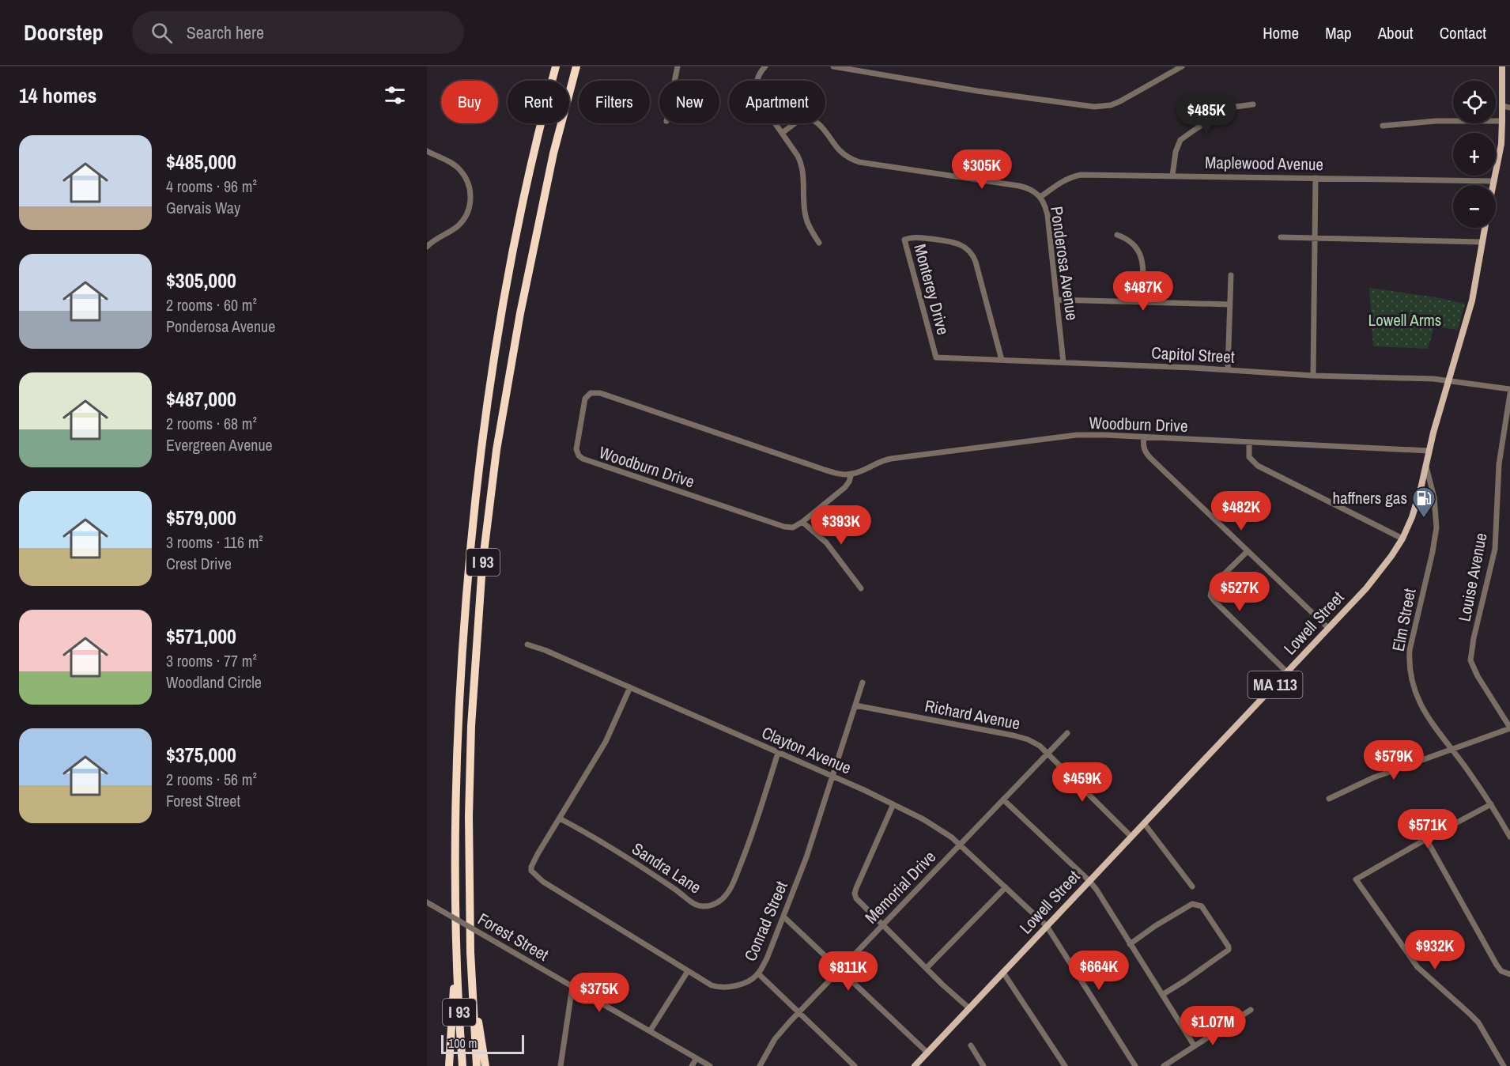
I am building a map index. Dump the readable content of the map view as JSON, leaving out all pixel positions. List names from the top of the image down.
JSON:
{
  "streets": {
    "highway": ["I 93"],
    "main road": ["Lowell Street", "MA 113"],
    "street": [
      "Maplewood Avenue",
      "Ponderosa Avenue",
      "Monterey Drive",
      "Capitol Street",
      "Woodburn Drive",
      "Louise Avenue",
      "Elm Street",
      "Richard Avenue",
      "Clayton Avenue",
      "Sandra Lane",
      "Memorial Drive",
      "Conrad Street",
      "Forest Street"
    ]
  },
  "crossings": [
    ["Maplewood Avenue", "Ponderosa Avenue"],
    ["Ponderosa Avenue", "Capitol Street"],
    ["Monterey Drive", "Capitol Street"],
    ["Capitol Street", "Lowell Street"],
    ["Woodburn Drive", "Lowell Street"],
    ["Elm Street", "Lowell Street"],
    ["Lowell Street", "Richard Avenue"],
    ["Lowell Street", "Clayton Avenue"],
    ["Richard Avenue", "Memorial Drive"],
    ["Richard Avenue", "Conrad Street"],
    ["Clayton Avenue", "Sandra Lane"],
    ["Clayton Avenue", "Memorial Drive"],
    ["Clayton Avenue", "Conrad Street"],
    ["Sandra Lane", "Conrad Street"]
  ],
  "parks": ["Lowell Arms"],
  "places": {
    "fuel station": ["haffners gas"]
  },
  "scale_bar": "100 m",
  "page": {
    "header": "Doorstep",
    "search": "Search here",
    "nav": [
      "Home",
      "Map",
      "About",
      "Contact"
    ],
    "heading": "14 homes",
    "map_buttons": ["+", "−"],
    "chip": [
      "Buy",
      "Rent",
      "Filters",
      "New",
      "Apartment"
    ],
    "price": [
      "$485K",
      "$305K",
      "$487K",
      "$482K",
      "$393K",
      "$527K",
      "$579K",
      "$459K",
      "$571K",
      "$932K",
      "$664K",
      "$811K",
      "$375K",
      "$1.07M"
    ],
    "list": [
      {
        "name": "$485,000",
        "note": "4 rooms · 96 m² · Gervais Way"
      },
      {
        "name": "$305,000",
        "note": "2 rooms · 60 m² · Ponderosa Avenue"
      },
      {
        "name": "$487,000",
        "note": "2 rooms · 68 m² · Evergreen Avenue"
      },
      {
        "name": "$579,000",
        "note": "3 rooms · 116 m² · Crest Drive"
      },
      {
        "name": "$571,000",
        "note": "3 rooms · 77 m² · Woodland Circle"
      },
      {
        "name": "$375,000",
        "note": "2 rooms · 56 m² · Forest Street"
      }
    ],
    "scale": "100 m"
  }
}
